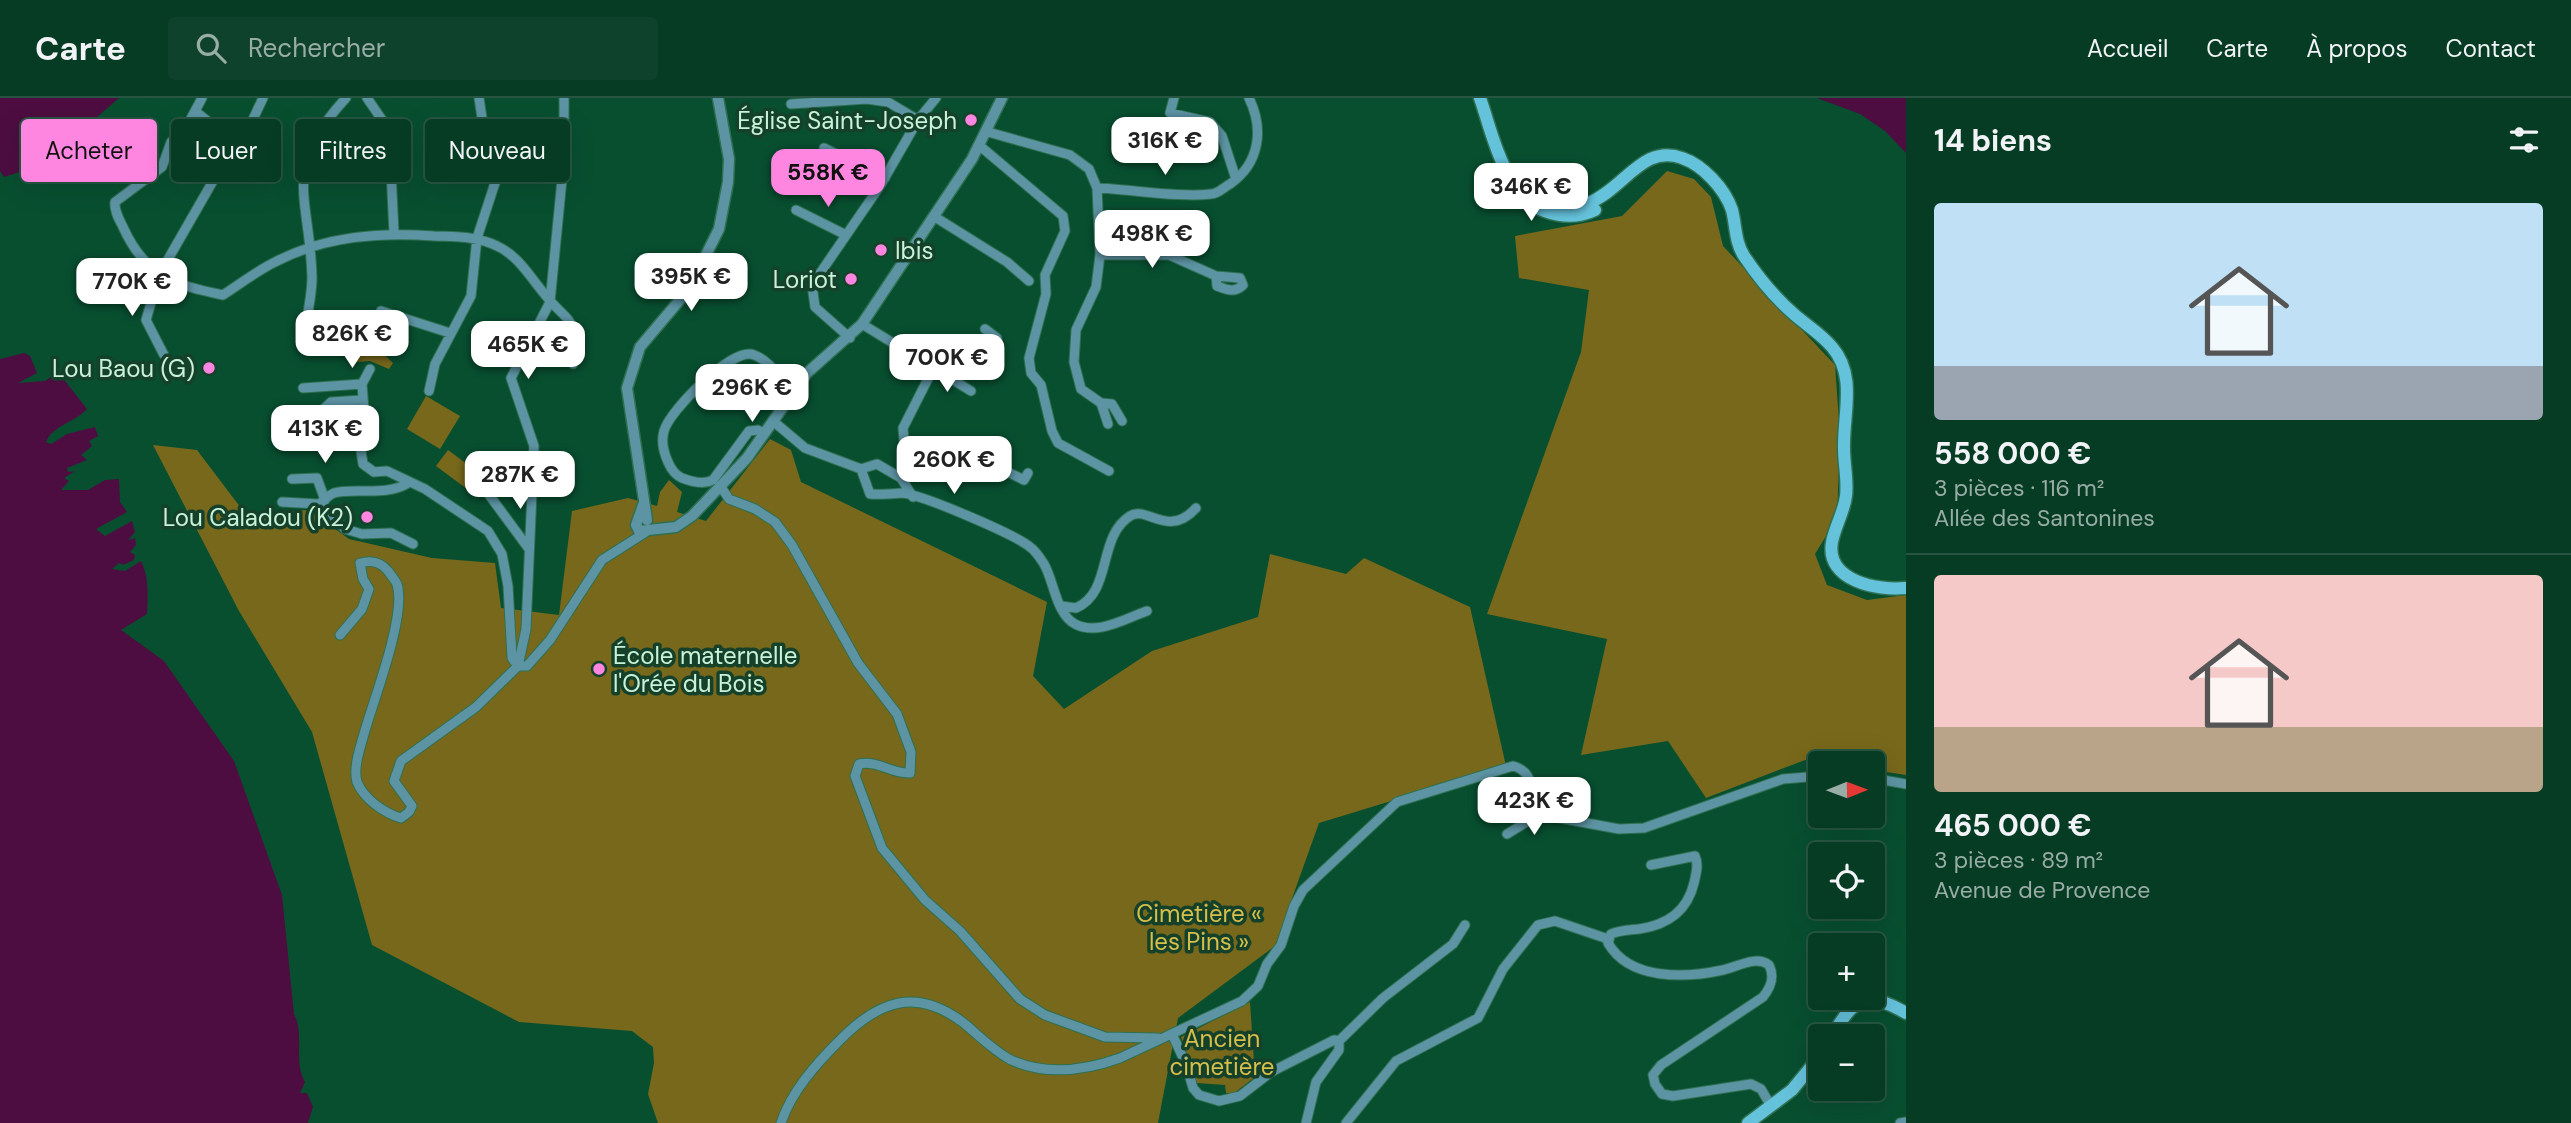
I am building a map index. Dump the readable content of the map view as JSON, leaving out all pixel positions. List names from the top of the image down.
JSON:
{
  "parks": ["Cimetière « les Pins »", "Ancien cimetière"],
  "places": [
    "Église Saint-Joseph",
    "Ibis",
    "Loriot",
    "Lou Baou (G)",
    "Lou Caladou (K2)",
    "École maternelle l'Orée du Bois"
  ],
  "north": "right",
  "page": {
    "header": "Carte",
    "search": "Rechercher",
    "nav": [
      "Accueil",
      "Carte",
      "À propos",
      "Contact"
    ],
    "heading": "14 biens",
    "price": [
      "316K €",
      "558K €",
      "346K €",
      "498K €",
      "395K €",
      "770K €",
      "826K €",
      "465K €",
      "700K €",
      "296K €",
      "413K €",
      "260K €",
      "287K €",
      "423K €"
    ],
    "chip": [
      "Acheter",
      "Louer",
      "Filtres",
      "Nouveau"
    ],
    "list": [
      {
        "name": "558 000 €",
        "note": "3 pièces · 116 m² · Allée des Santonines"
      },
      {
        "name": "465 000 €",
        "note": "3 pièces · 89 m² · Avenue de Provence"
      }
    ],
    "map_buttons": ["+", "−"]
  }
}
